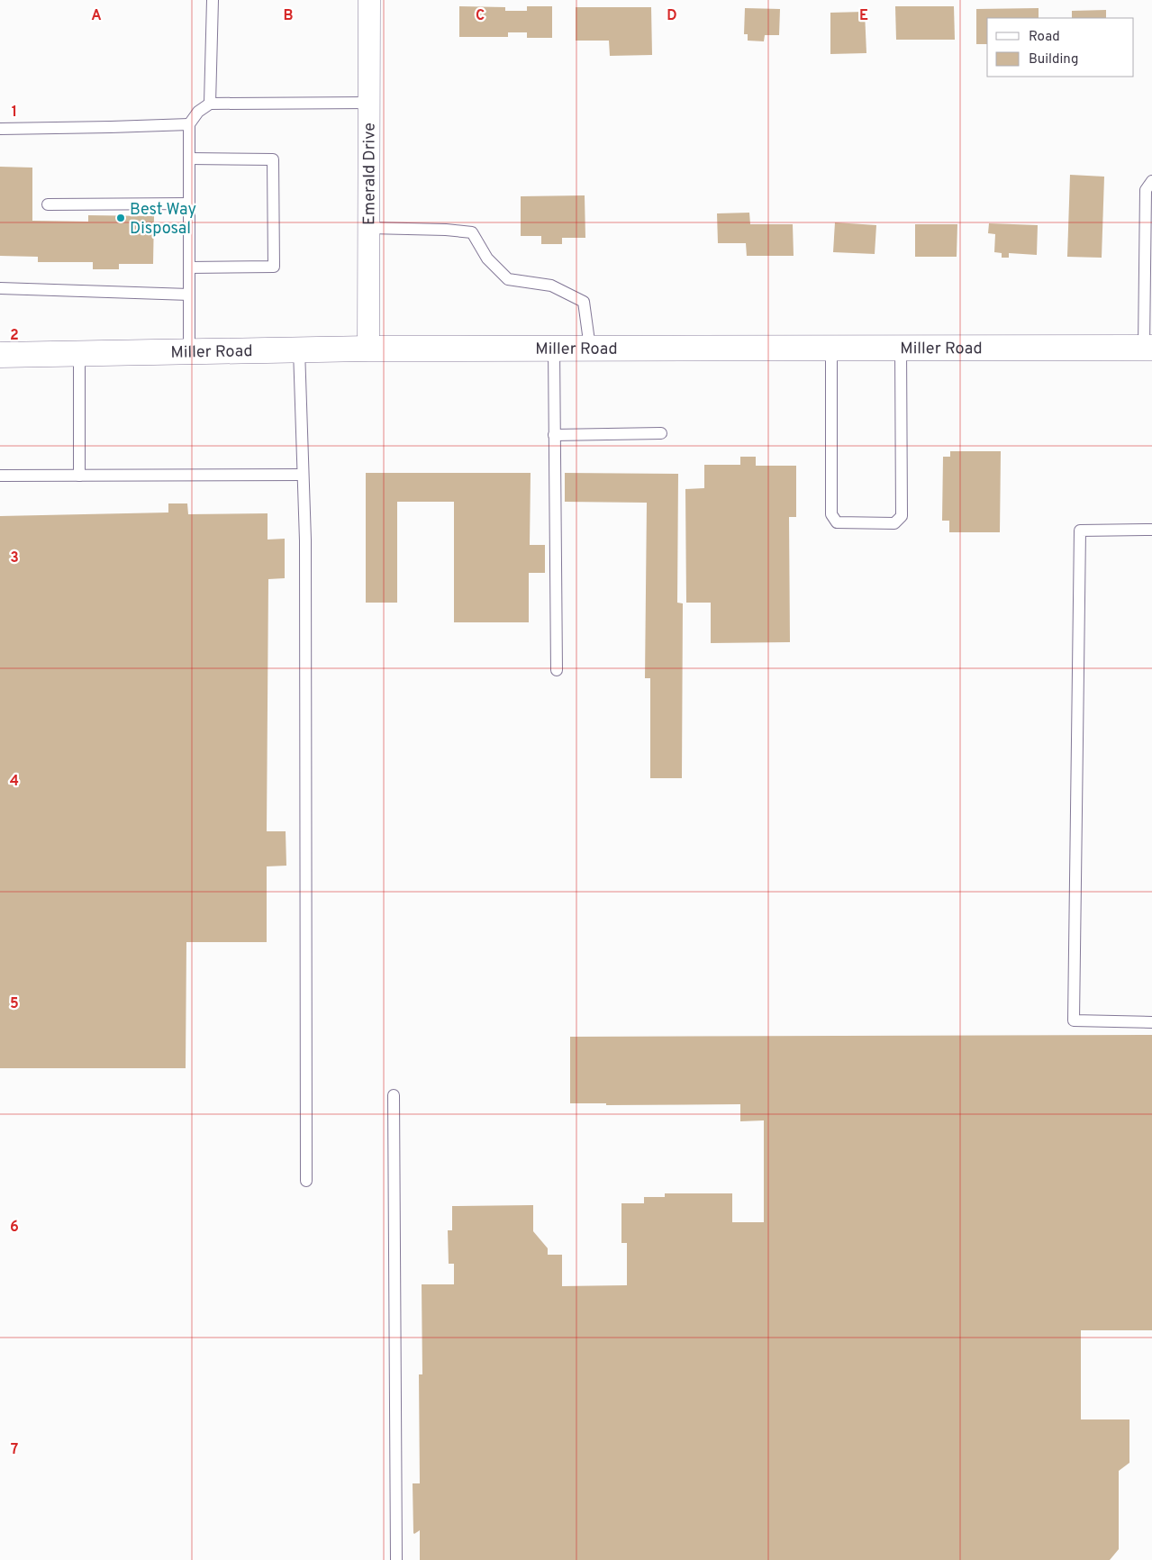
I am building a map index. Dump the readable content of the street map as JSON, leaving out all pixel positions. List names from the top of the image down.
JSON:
{
  "streets": {
    "street": ["Emerald Drive", "Miller Road"]
  },
  "crossings": [
    ["Emerald Drive", "Miller Road"]
  ],
  "places": ["Best Way Disposal"],
  "legend": ["Road", "Building"],
  "grid": {
    "columns": [
      "A",
      "B",
      "C",
      "D",
      "E"
    ],
    "rows": [
      "1",
      "2",
      "3",
      "4",
      "5",
      "6",
      "7"
    ]
  }
}
